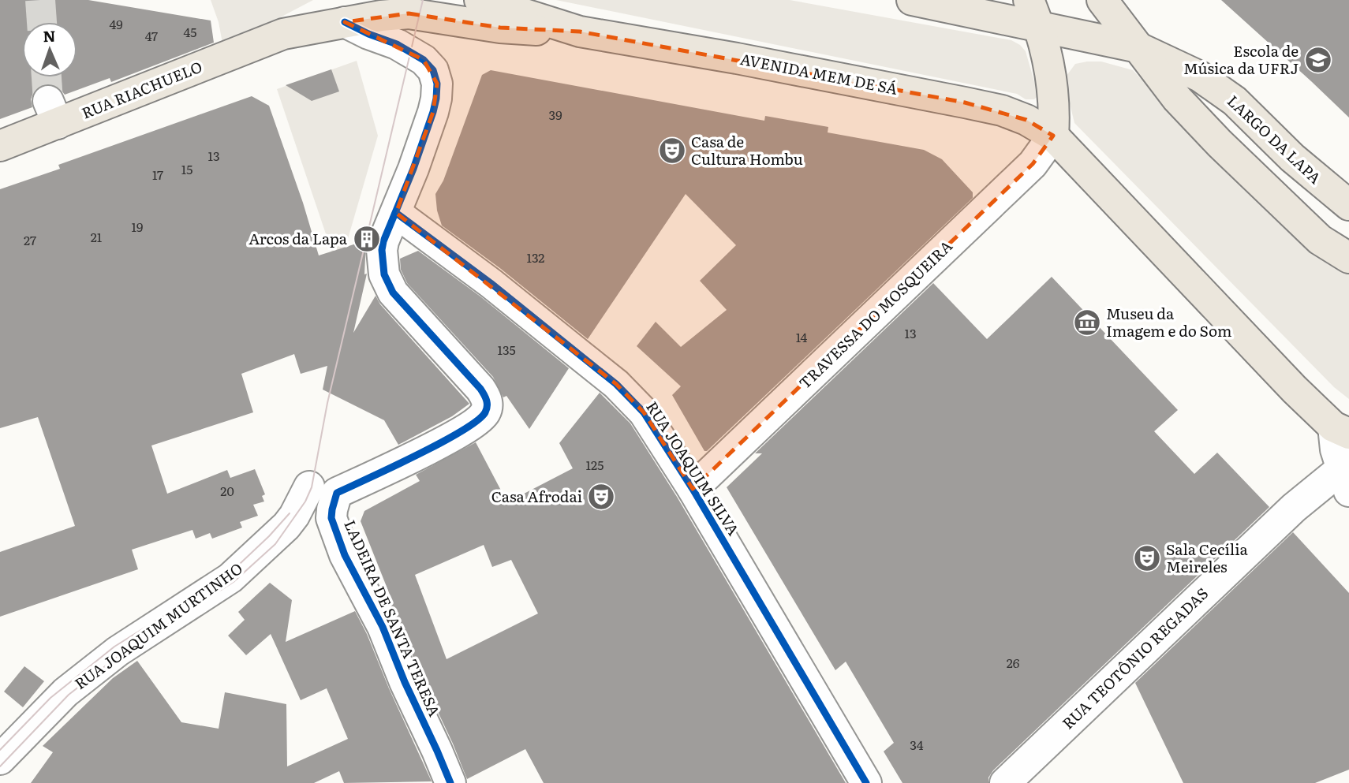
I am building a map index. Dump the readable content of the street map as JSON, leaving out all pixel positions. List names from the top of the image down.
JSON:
{
  "streets": {
    "main road": ["AVENIDA MEM DE SÁ", "RUA RIACHUELO", "LARGO DA LAPA"],
    "street": [
      "TRAVESSA DO MOSQUEIRA",
      "RUA JOAQUIM SILVA",
      "LADEIRA DE SANTA TERESA",
      "RUA JOAQUIM MURTINHO",
      "RUA TEOTÔNIO REGADAS"
    ]
  },
  "crossings": [
    ["AVENIDA MEM DE SÁ", "RUA RIACHUELO"],
    ["AVENIDA MEM DE SÁ", "TRAVESSA DO MOSQUEIRA"],
    ["AVENIDA MEM DE SÁ", "LADEIRA DE SANTA TERESA"],
    ["RUA RIACHUELO", "LADEIRA DE SANTA TERESA"],
    ["TRAVESSA DO MOSQUEIRA", "RUA JOAQUIM SILVA"],
    ["RUA JOAQUIM SILVA", "LADEIRA DE SANTA TERESA"]
  ],
  "places": {
    "school or university": ["Escola de Música da UFRJ"],
    "theatre": ["Casa de Cultura Hombu", "Casa Afrodai", "Sala Cecília Meireles"],
    "building": ["Arcos da Lapa"],
    "museum": ["Museu da Imagem e do Som"]
  },
  "house_numbers": [
    "49",
    "45",
    "47",
    "39",
    "13",
    "15",
    "17",
    "19",
    "21",
    "27",
    "132",
    "13",
    "14",
    "135",
    "125",
    "20",
    "26",
    "34"
  ],
  "north": "top"
}
